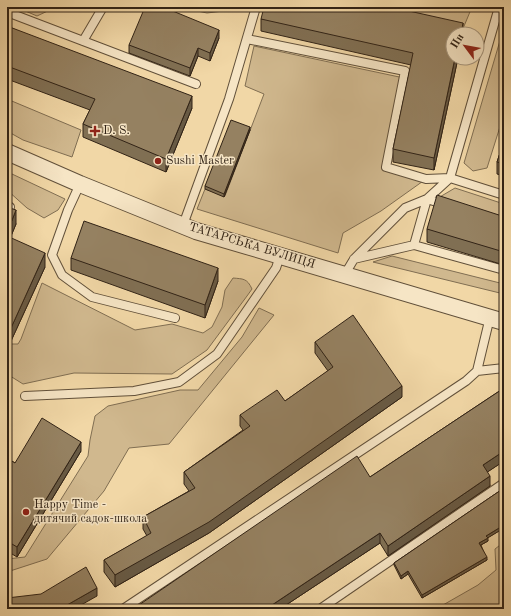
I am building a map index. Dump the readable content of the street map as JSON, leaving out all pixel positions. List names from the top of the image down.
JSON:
{
  "streets": {
    "street": ["ТАТАРСЬКА ВУЛИЦЯ"]
  },
  "places": {
    "health": ["D. S."],
    "other": ["Sushi Master", "Happy Time - дитячий садок-школа"]
  },
  "north": "top left"
}
